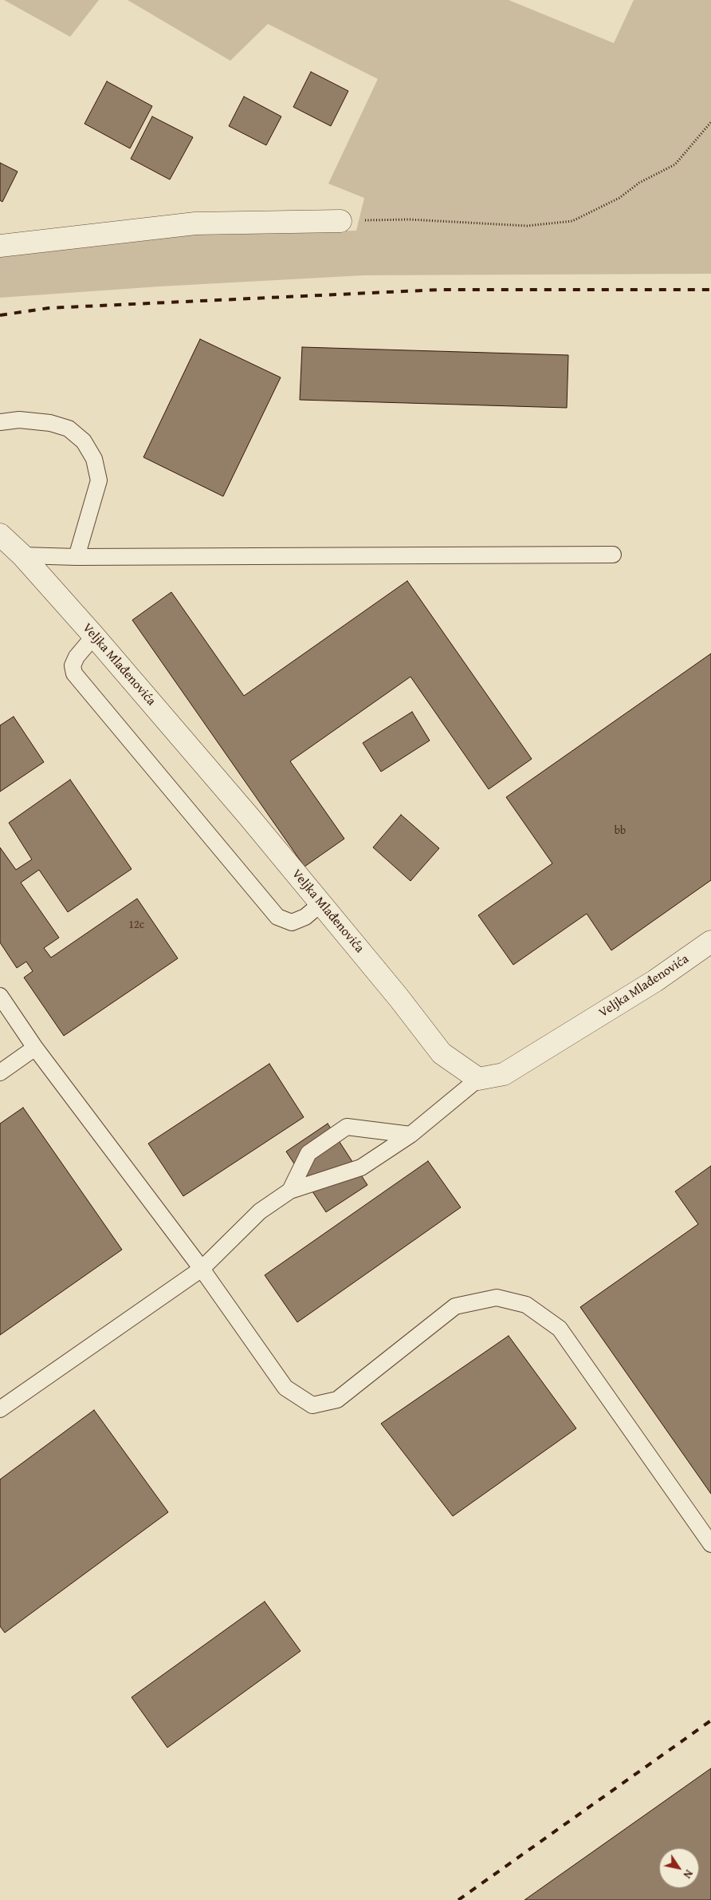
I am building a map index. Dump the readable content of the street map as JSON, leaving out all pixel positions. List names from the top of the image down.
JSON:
{
  "streets": {
    "street": ["Veljka Mlađenovića"]
  },
  "house_numbers": ["bb", "12c"],
  "north": "bottom right"
}
